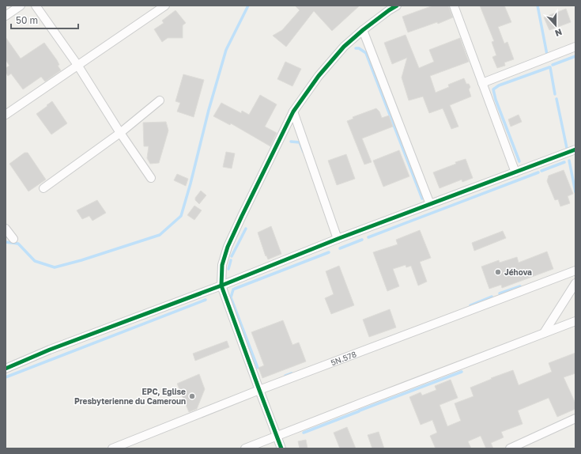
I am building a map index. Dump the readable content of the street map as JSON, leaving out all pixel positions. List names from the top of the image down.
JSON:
{
  "streets": {
    "street": ["5N.578"]
  },
  "places": ["Jéhova", "EPC, Eglise Presbyterienne du Cameroun"],
  "scale_bar": "50 m",
  "north": "bottom"
}
